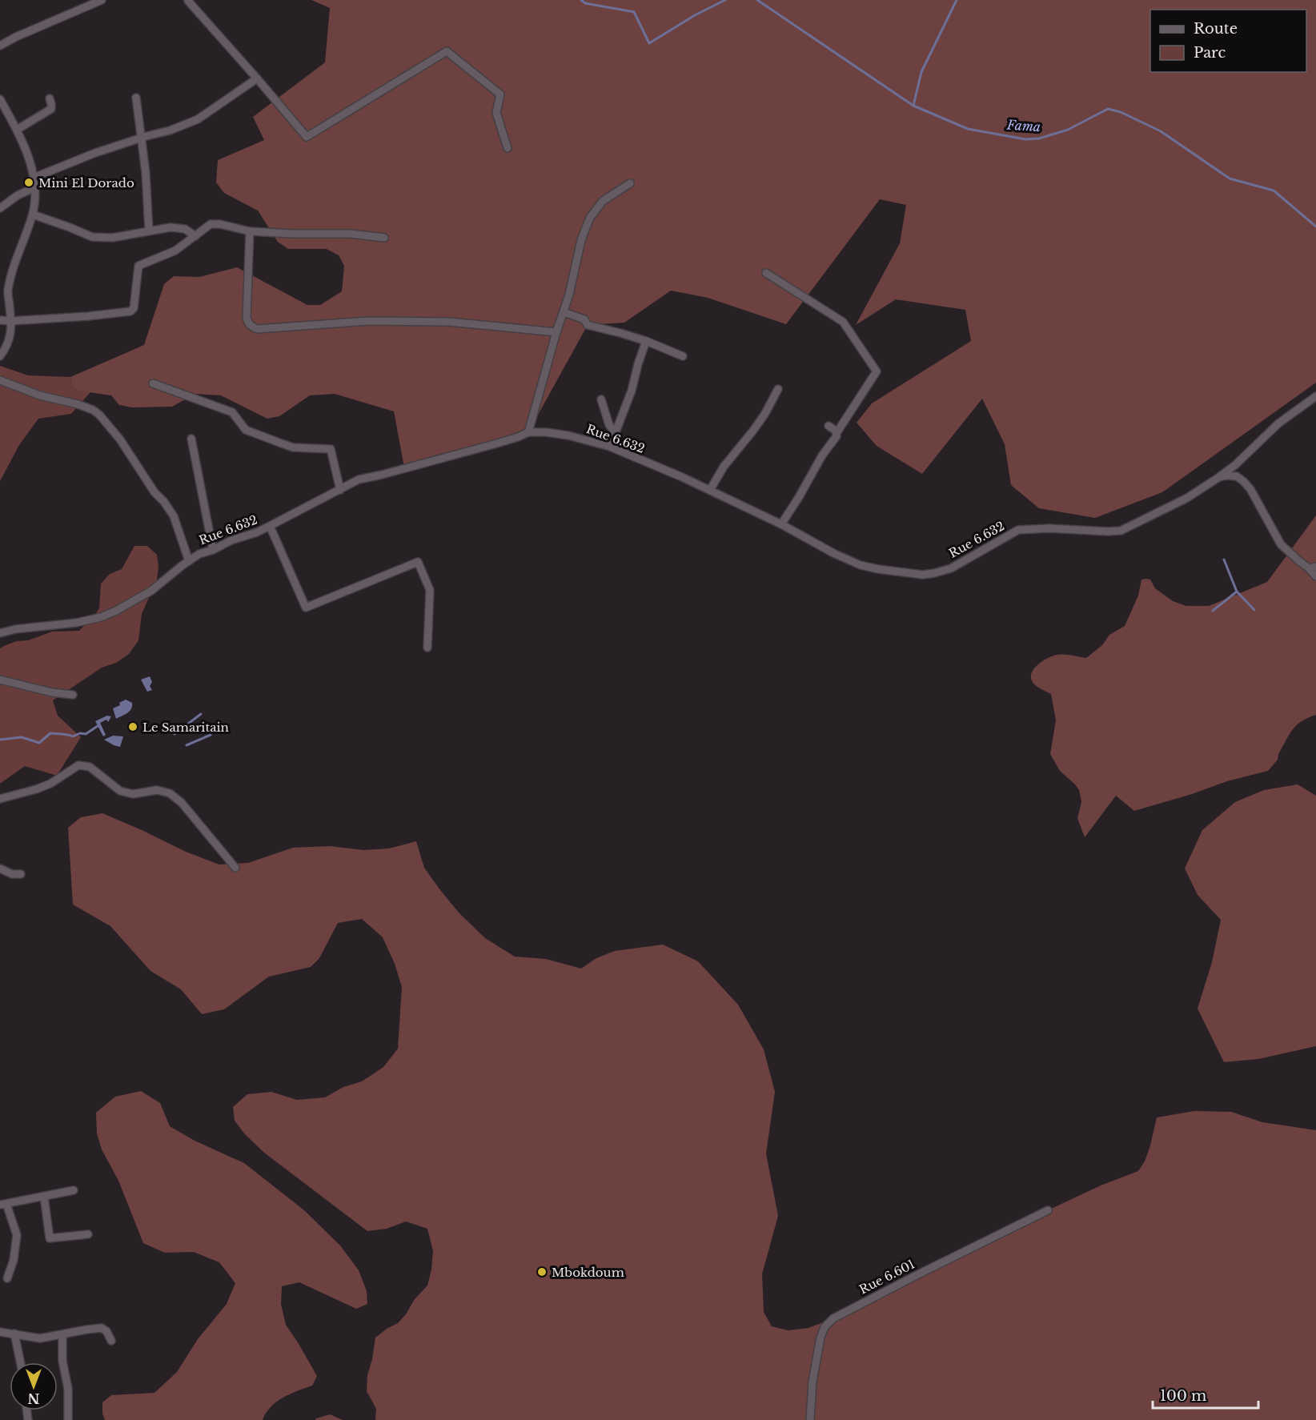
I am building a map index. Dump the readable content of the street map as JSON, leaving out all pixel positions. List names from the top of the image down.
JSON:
{
  "streets": {
    "street": ["Rue 6.632", "Rue 6.601"]
  },
  "water": ["Fama"],
  "places": ["Mini El Dorado", "Le Samaritain", "Mbokdoum"],
  "legend": ["Route", "Parc"],
  "scale_bar": "100 m",
  "north": "bottom"
}
